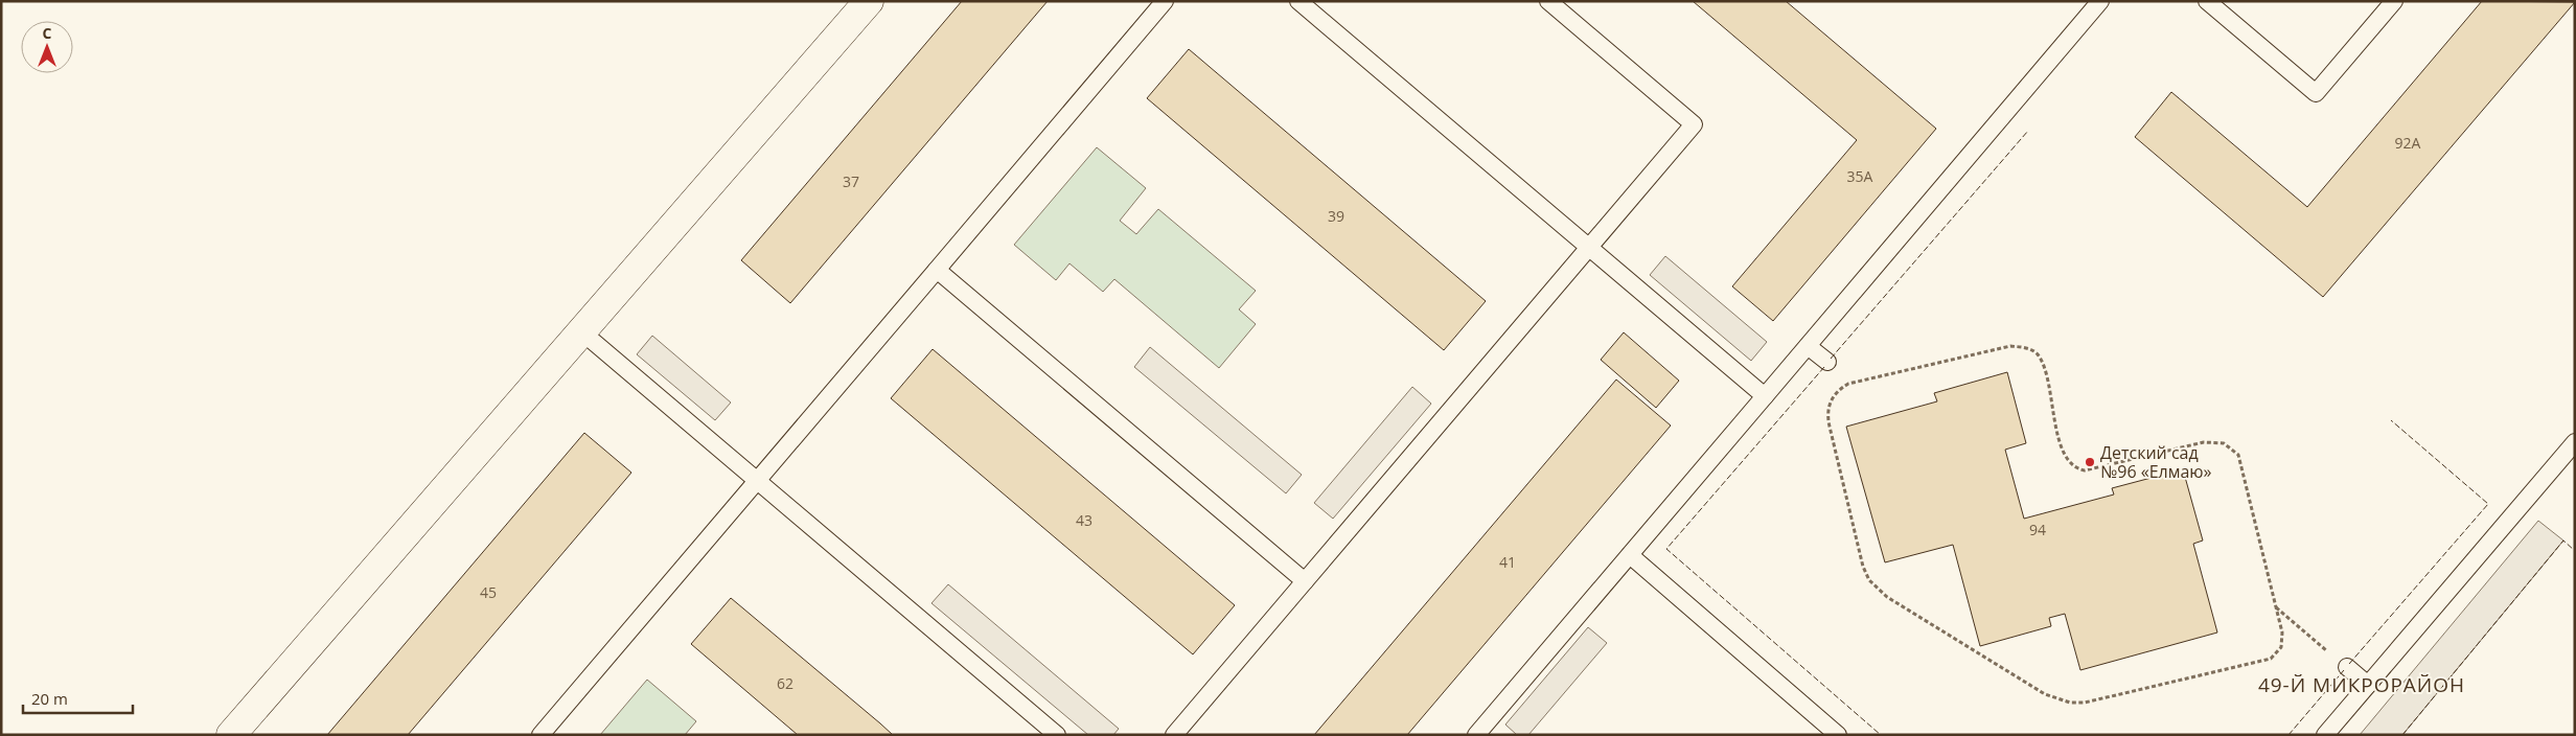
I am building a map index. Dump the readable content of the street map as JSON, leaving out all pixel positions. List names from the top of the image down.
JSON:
{
  "districts": ["49-Й МИКРОРАЙОН"],
  "places": ["Детский сад №96 «Елмаю»"],
  "house_numbers": [
    "92А",
    "35А",
    "37",
    "39",
    "43",
    "94",
    "41",
    "45",
    "62"
  ],
  "scale_bar": "20 m",
  "north": "top"
}
